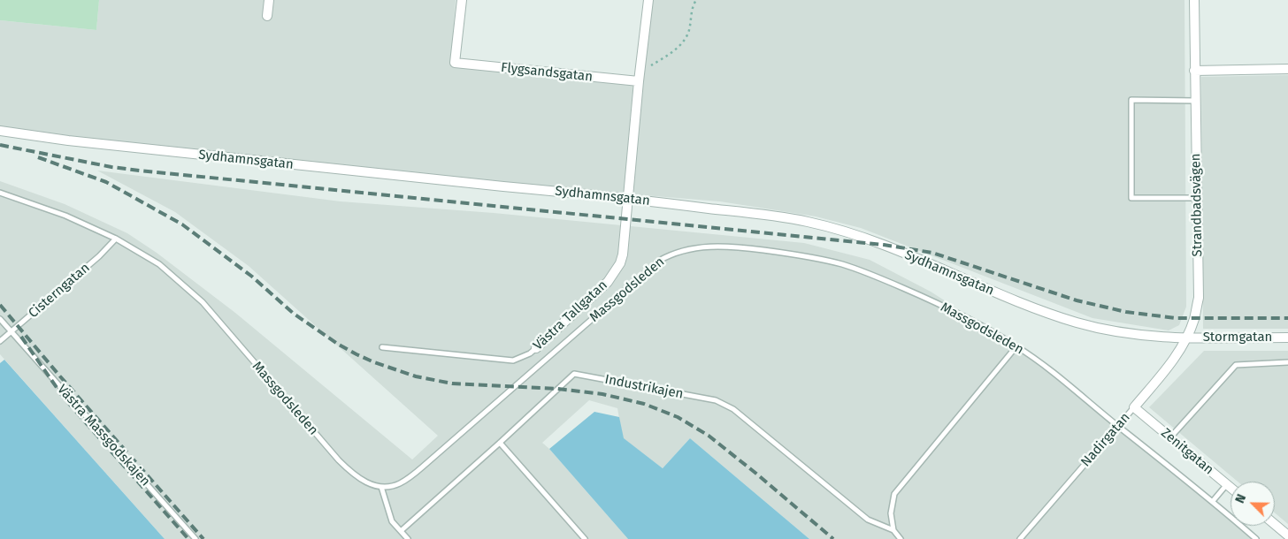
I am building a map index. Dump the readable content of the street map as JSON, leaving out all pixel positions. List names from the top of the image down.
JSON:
{
  "streets": {
    "street": [
      "Flygsandsgatan",
      "Sydhamnsgatan",
      "Strandbadsvägen",
      "Västra Tallgatan",
      "Stormgatan",
      "Nadirgatan",
      "Zenitgatan"
    ],
    "lane": [
      "Massgodsleden",
      "Cisterngatan",
      "Industrikajen",
      "Västra Massgodskajen"
    ]
  },
  "crossings": [
    ["Flygsandsgatan", "Västra Tallgatan"],
    ["Sydhamnsgatan", "Strandbadsvägen"],
    ["Sydhamnsgatan", "Västra Tallgatan"],
    ["Sydhamnsgatan", "Stormgatan"],
    ["Sydhamnsgatan", "Nadirgatan"],
    ["Strandbadsvägen", "Stormgatan"],
    ["Strandbadsvägen", "Nadirgatan"],
    ["Massgodsleden", "Cisterngatan"],
    ["Massgodsleden", "Nadirgatan"],
    ["Cisterngatan", "Västra Massgodskajen"],
    ["Stormgatan", "Nadirgatan"],
    ["Nadirgatan", "Zenitgatan"]
  ],
  "north": "top left"
}
